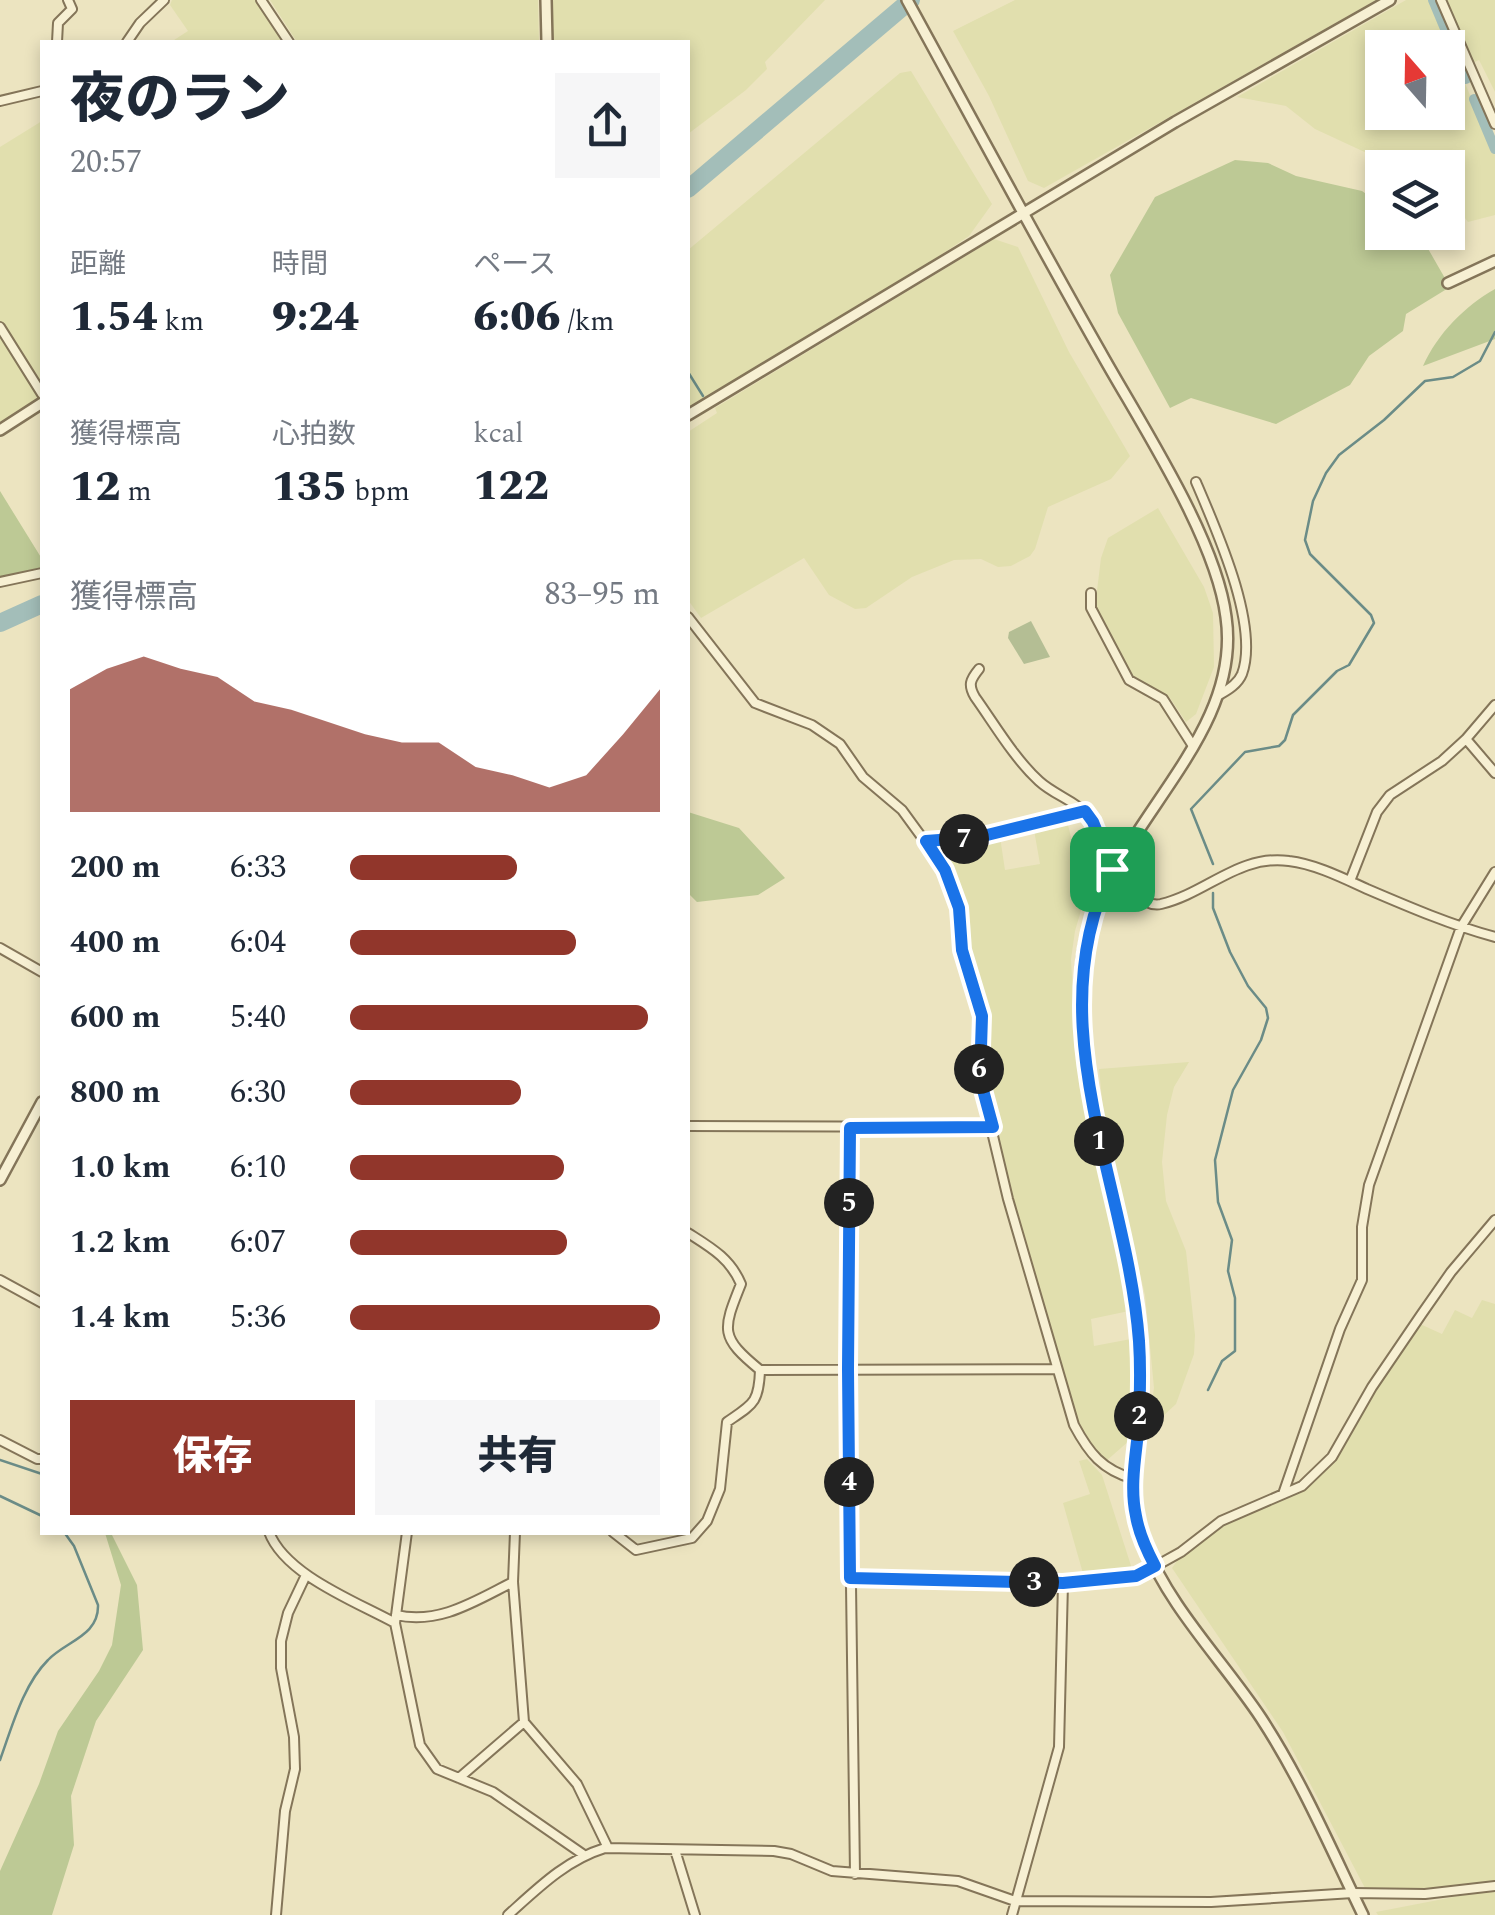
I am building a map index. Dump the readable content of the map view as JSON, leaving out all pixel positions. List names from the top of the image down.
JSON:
{
  "north": "top",
  "page": {
    "heading": ["夜のラン", "20:57"],
    "stats": [
      ["距離", "1.54 km"],
      ["時間", "9:24"],
      ["ペース", "6:06 /km"],
      ["獲得標高", "12 m"],
      ["心拍数", "135 bpm"],
      ["kcal", "122"]
    ],
    "chart": ["獲得標高", "83–95 m"],
    "pins": [
      "7",
      "6",
      "1",
      "5",
      "2",
      "4",
      "3"
    ],
    "list": [
      {
        "name": "200 m",
        "note": "6:33"
      },
      {
        "name": "400 m",
        "note": "6:04"
      },
      {
        "name": "600 m",
        "note": "5:40"
      },
      {
        "name": "800 m",
        "note": "6:30"
      },
      {
        "name": "1.0 km",
        "note": "6:10"
      },
      {
        "name": "1.2 km",
        "note": "6:07"
      },
      {
        "name": "1.4 km",
        "note": "5:36"
      }
    ],
    "buttons": ["保存", "共有"]
  }
}
